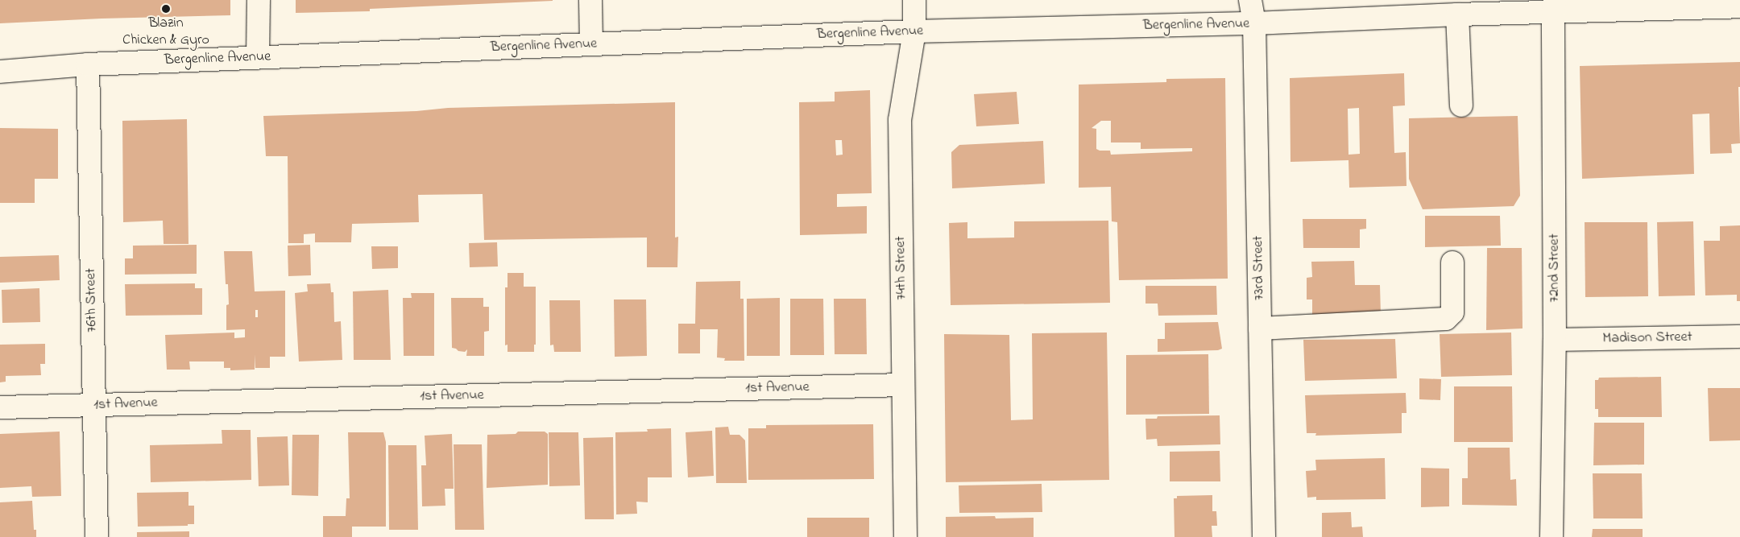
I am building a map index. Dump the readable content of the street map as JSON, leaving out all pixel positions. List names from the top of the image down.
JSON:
{
  "streets": {
    "street": [
      "Bergenline Avenue",
      "74th Street",
      "73rd Street",
      "72nd Street",
      "76th Street",
      "Madison Street",
      "1st Avenue"
    ]
  },
  "crossings": [
    ["Bergenline Avenue", "74th Street"],
    ["Bergenline Avenue", "73rd Street"],
    ["Bergenline Avenue", "72nd Street"],
    ["Bergenline Avenue", "76th Street"],
    ["74th Street", "1st Avenue"],
    ["72nd Street", "Madison Street"],
    ["76th Street", "1st Avenue"]
  ],
  "places": ["Blazin Chicken & Gyro"]
}
